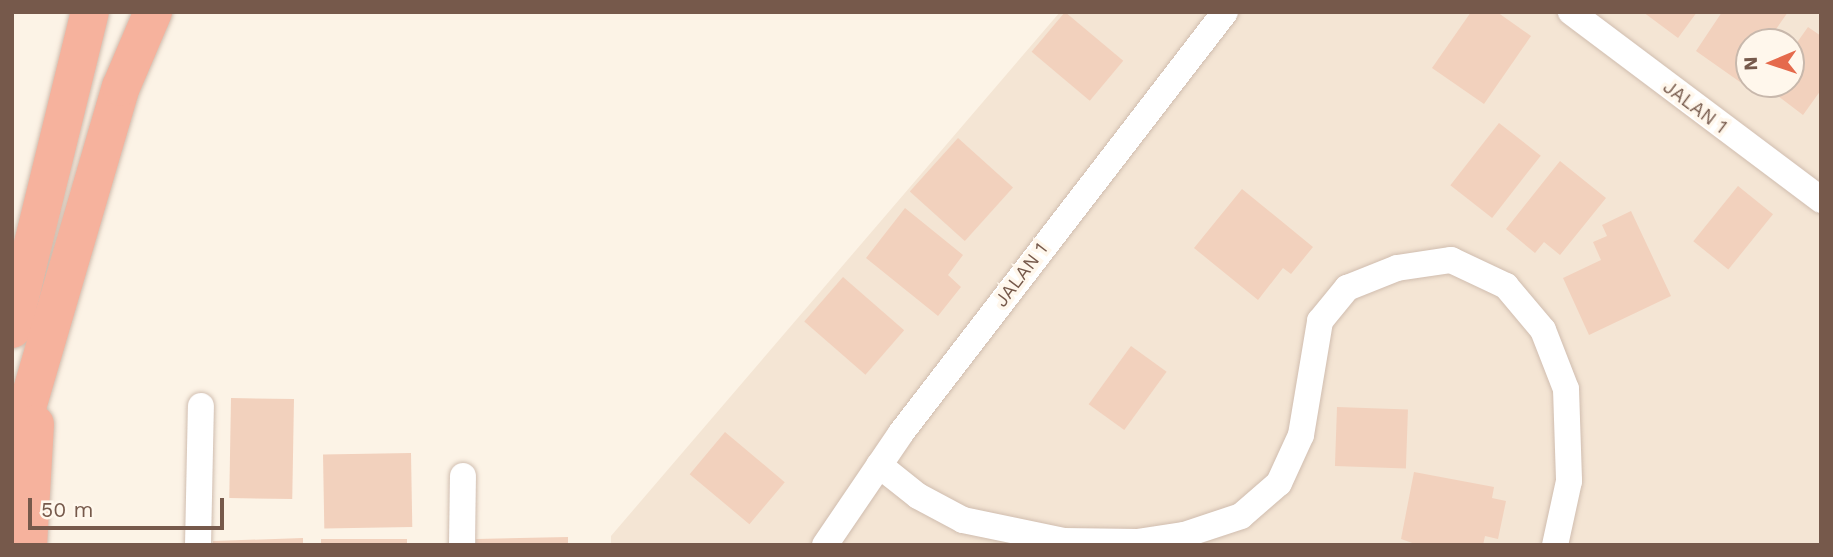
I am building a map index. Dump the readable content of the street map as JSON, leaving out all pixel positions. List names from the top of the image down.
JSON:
{
  "streets": {
    "street": ["JALAN 1"]
  },
  "scale_bar": "50 m",
  "north": "left"
}
